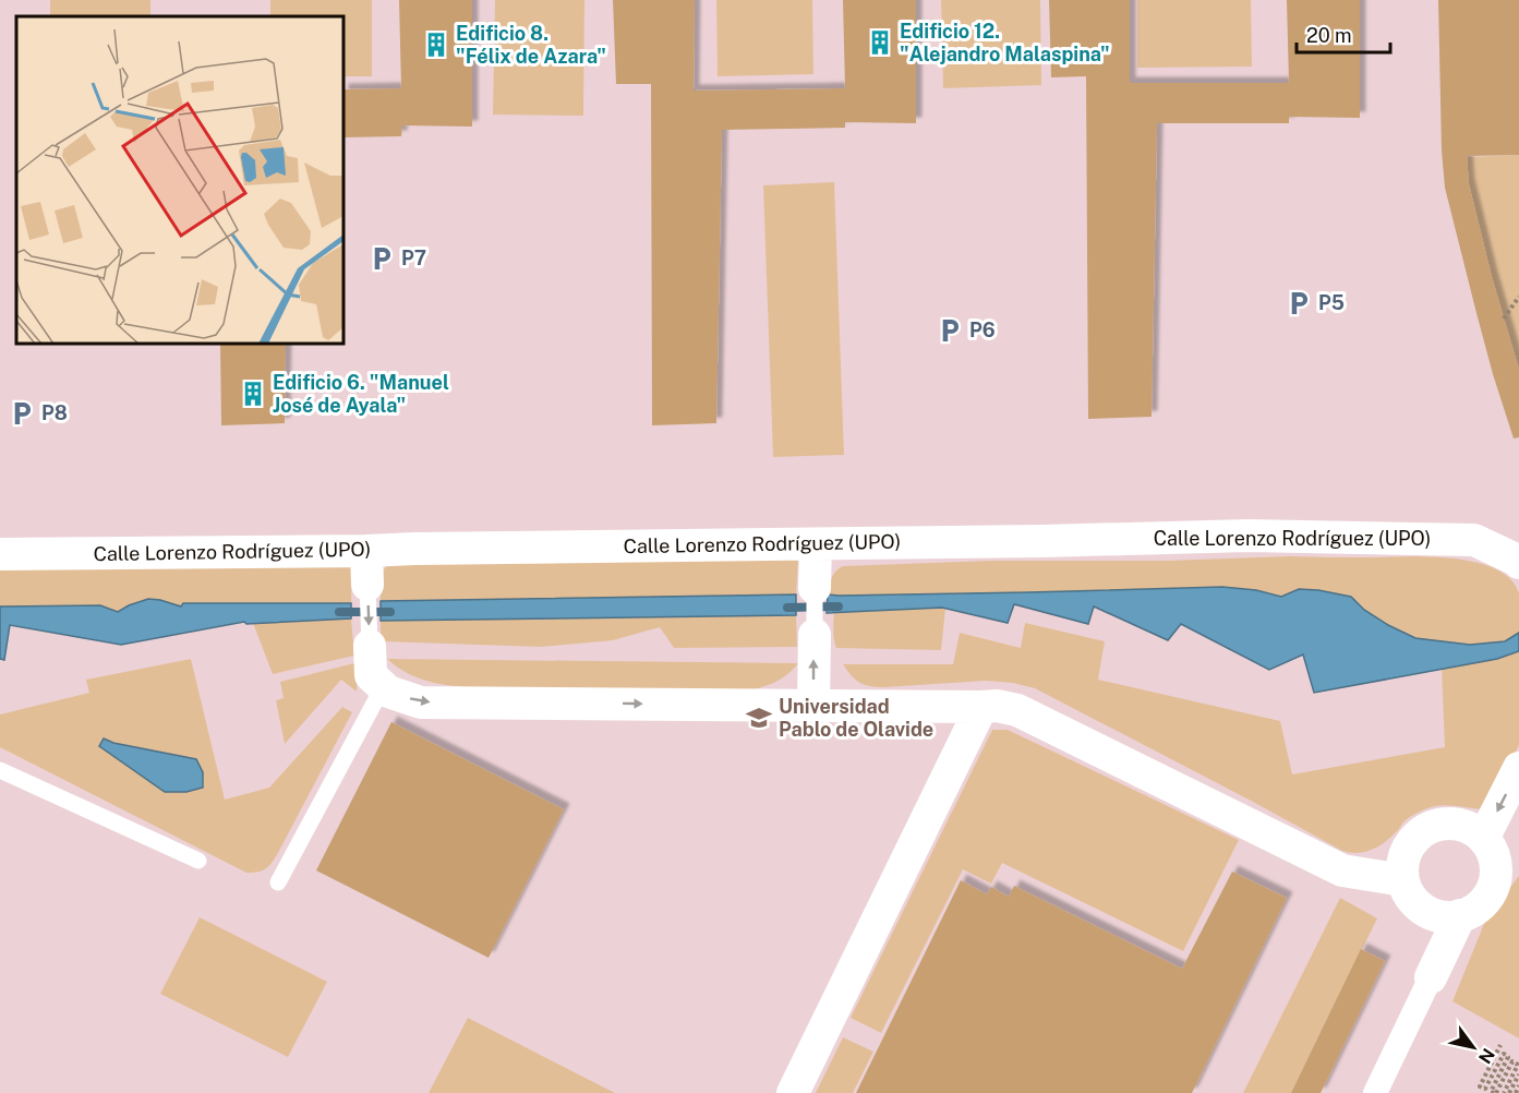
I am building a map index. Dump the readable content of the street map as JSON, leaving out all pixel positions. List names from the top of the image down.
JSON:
{
  "streets": {
    "street": ["Calle Lorenzo Rodríguez (UPO)"]
  },
  "places": {
    "building": ["Edificio 12. \"Alejandro Malaspina\"", "Edificio 8. \"Félix de Azara\"", "Edificio 6. \"Manuel José de Ayala\""],
    "parking": [
      "P7",
      "P5",
      "P6",
      "P8"
    ],
    "school or university": ["Universidad Pablo de Olavide"]
  },
  "scale_bar": "20 m",
  "north": "bottom right"
}
